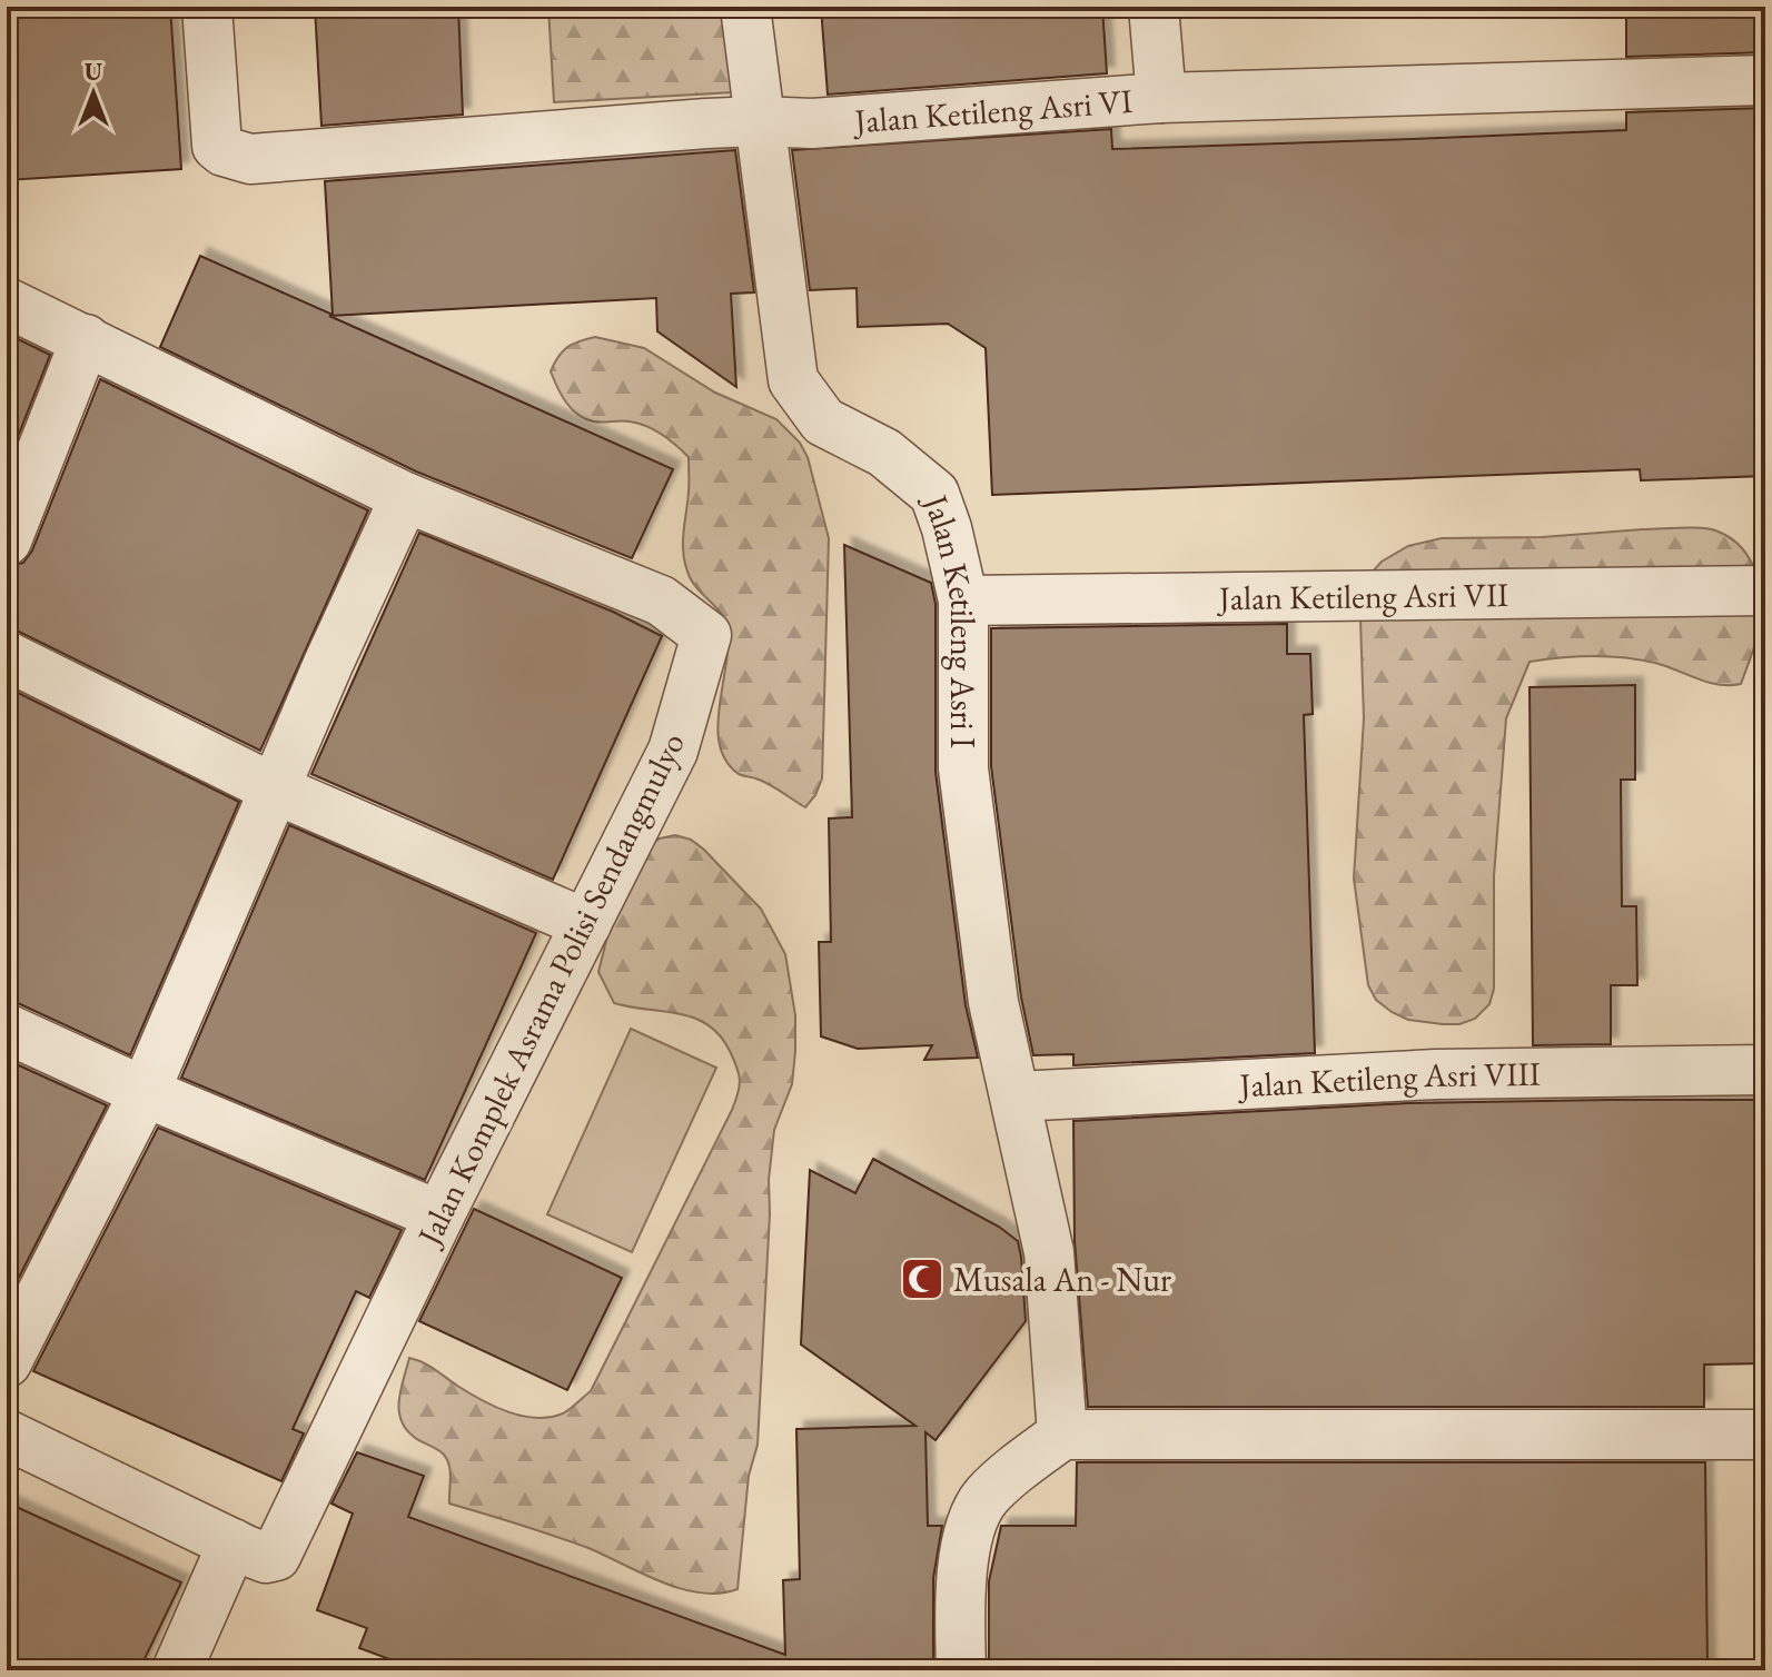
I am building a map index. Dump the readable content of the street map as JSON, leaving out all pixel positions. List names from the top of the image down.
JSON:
{
  "streets": {
    "street": [
      "Jalan Ketileng Asri VI",
      "Jalan Ketileng Asri VII",
      "Jalan Ketileng Asri I",
      "Jalan Komplek Asrama Polisi Sendangmulyo",
      "Jalan Ketileng Asri VIII"
    ]
  },
  "crossings": [
    ["Jalan Ketileng Asri VI", "Jalan Ketileng Asri I"],
    ["Jalan Ketileng Asri VII", "Jalan Ketileng Asri I"],
    ["Jalan Ketileng Asri I", "Jalan Ketileng Asri VIII"]
  ],
  "places": {
    "mosque": ["Musala An - Nur"]
  },
  "north": "top"
}
